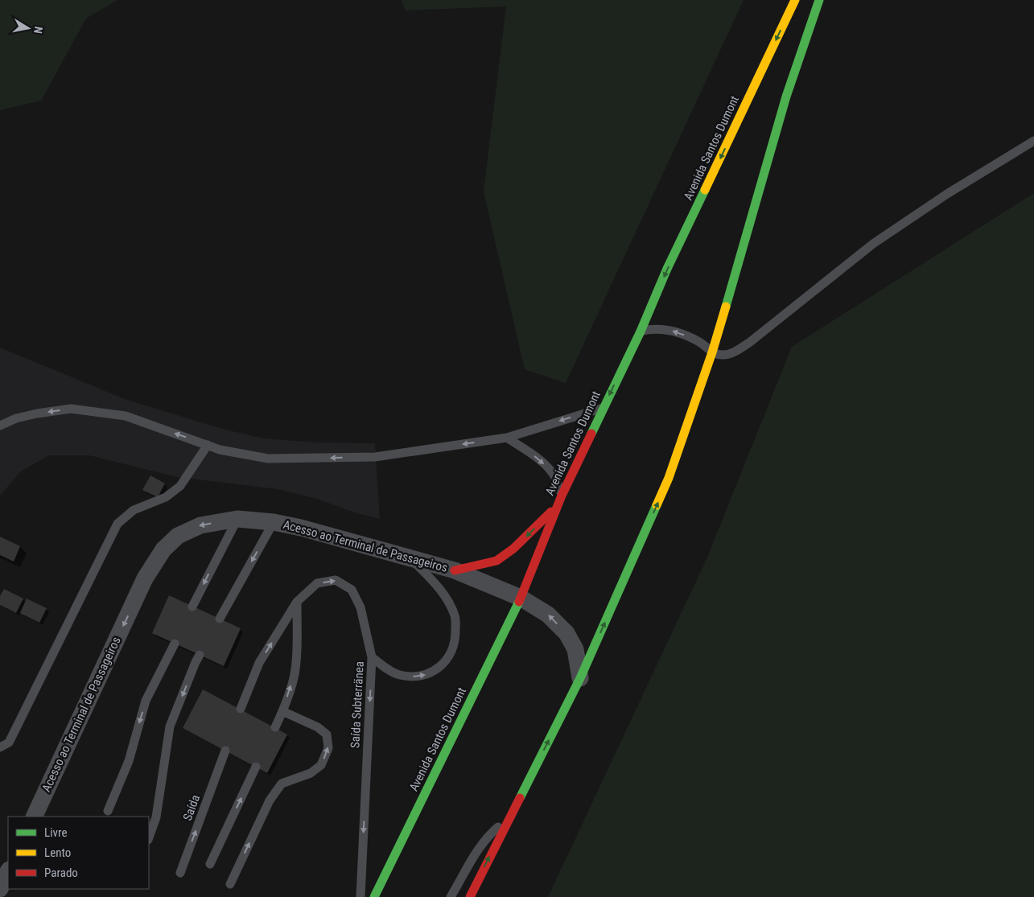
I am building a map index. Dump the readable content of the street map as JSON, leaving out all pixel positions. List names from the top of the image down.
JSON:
{
  "streets": {
    "main road": ["Avenida Santos Dumont"],
    "street": ["Acesso ao Terminal de Passageiros"],
    "lane": ["Saída Subterränea", "Saída"]
  },
  "crossings": [
    ["Avenida Santos Dumont", "Acesso ao Terminal de Passageiros"]
  ],
  "one_way": ["Saída Subterränea"],
  "legend": ["Livre", "Lento", "Parado"],
  "north": "right"
}
